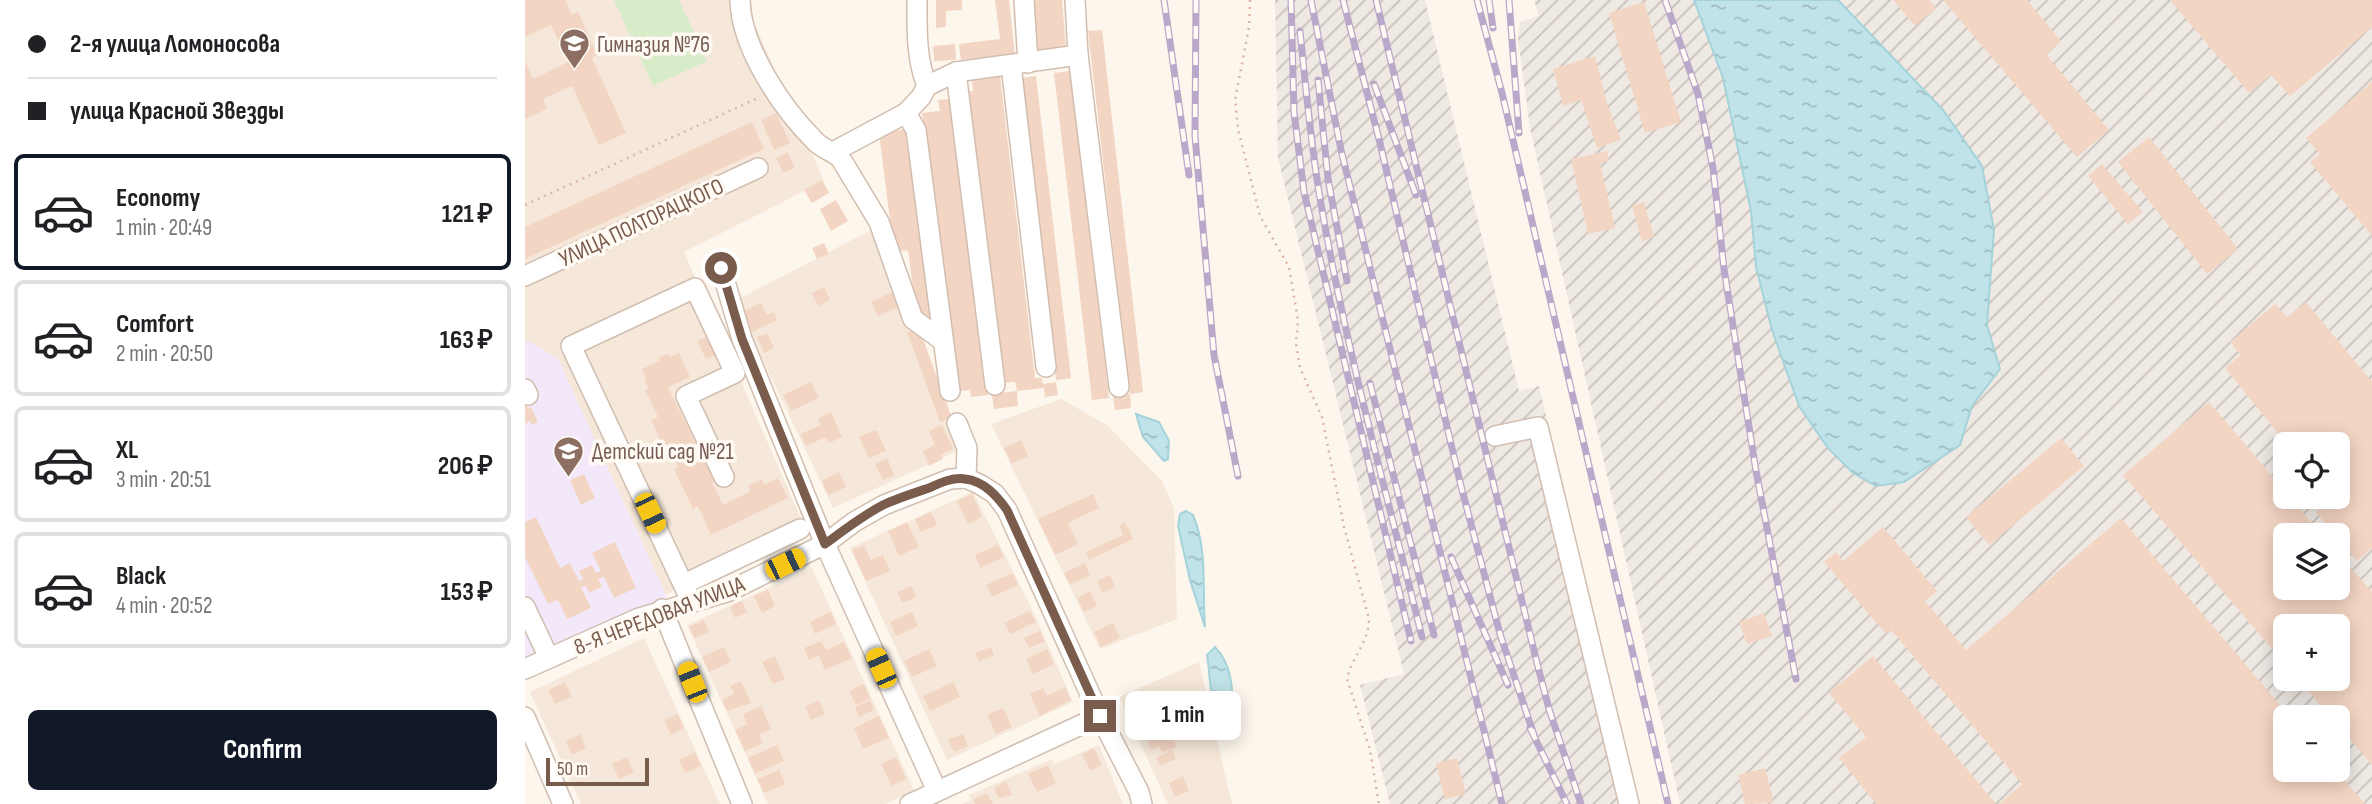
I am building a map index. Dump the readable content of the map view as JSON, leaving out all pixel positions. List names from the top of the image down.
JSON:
{
  "streets": {
    "street": ["УЛИЦА ПОЛТОРАЦКОГО", "8-Я ЧЕРЕДОВАЯ УЛИЦА"]
  },
  "places": {
    "school or university": ["Гимназия №76", "Детский сад №21"]
  },
  "scale_bar": "50 m",
  "page": {
    "banner": ["2-я улица Ломоносова", "улица Красной Звезды"],
    "list": [
      {
        "name": "Economy",
        "note": "1 min · 20:49",
        "value": "121 ₽"
      },
      {
        "name": "Comfort",
        "note": "2 min · 20:50",
        "value": "163 ₽"
      },
      {
        "name": "XL",
        "note": "3 min · 20:51",
        "value": "206 ₽"
      },
      {
        "name": "Black",
        "note": "4 min · 20:52",
        "value": "153 ₽"
      }
    ],
    "map_buttons": ["+", "−"],
    "bubble": "1 min",
    "buttons": "Confirm",
    "scale": "50 m"
  }
}
